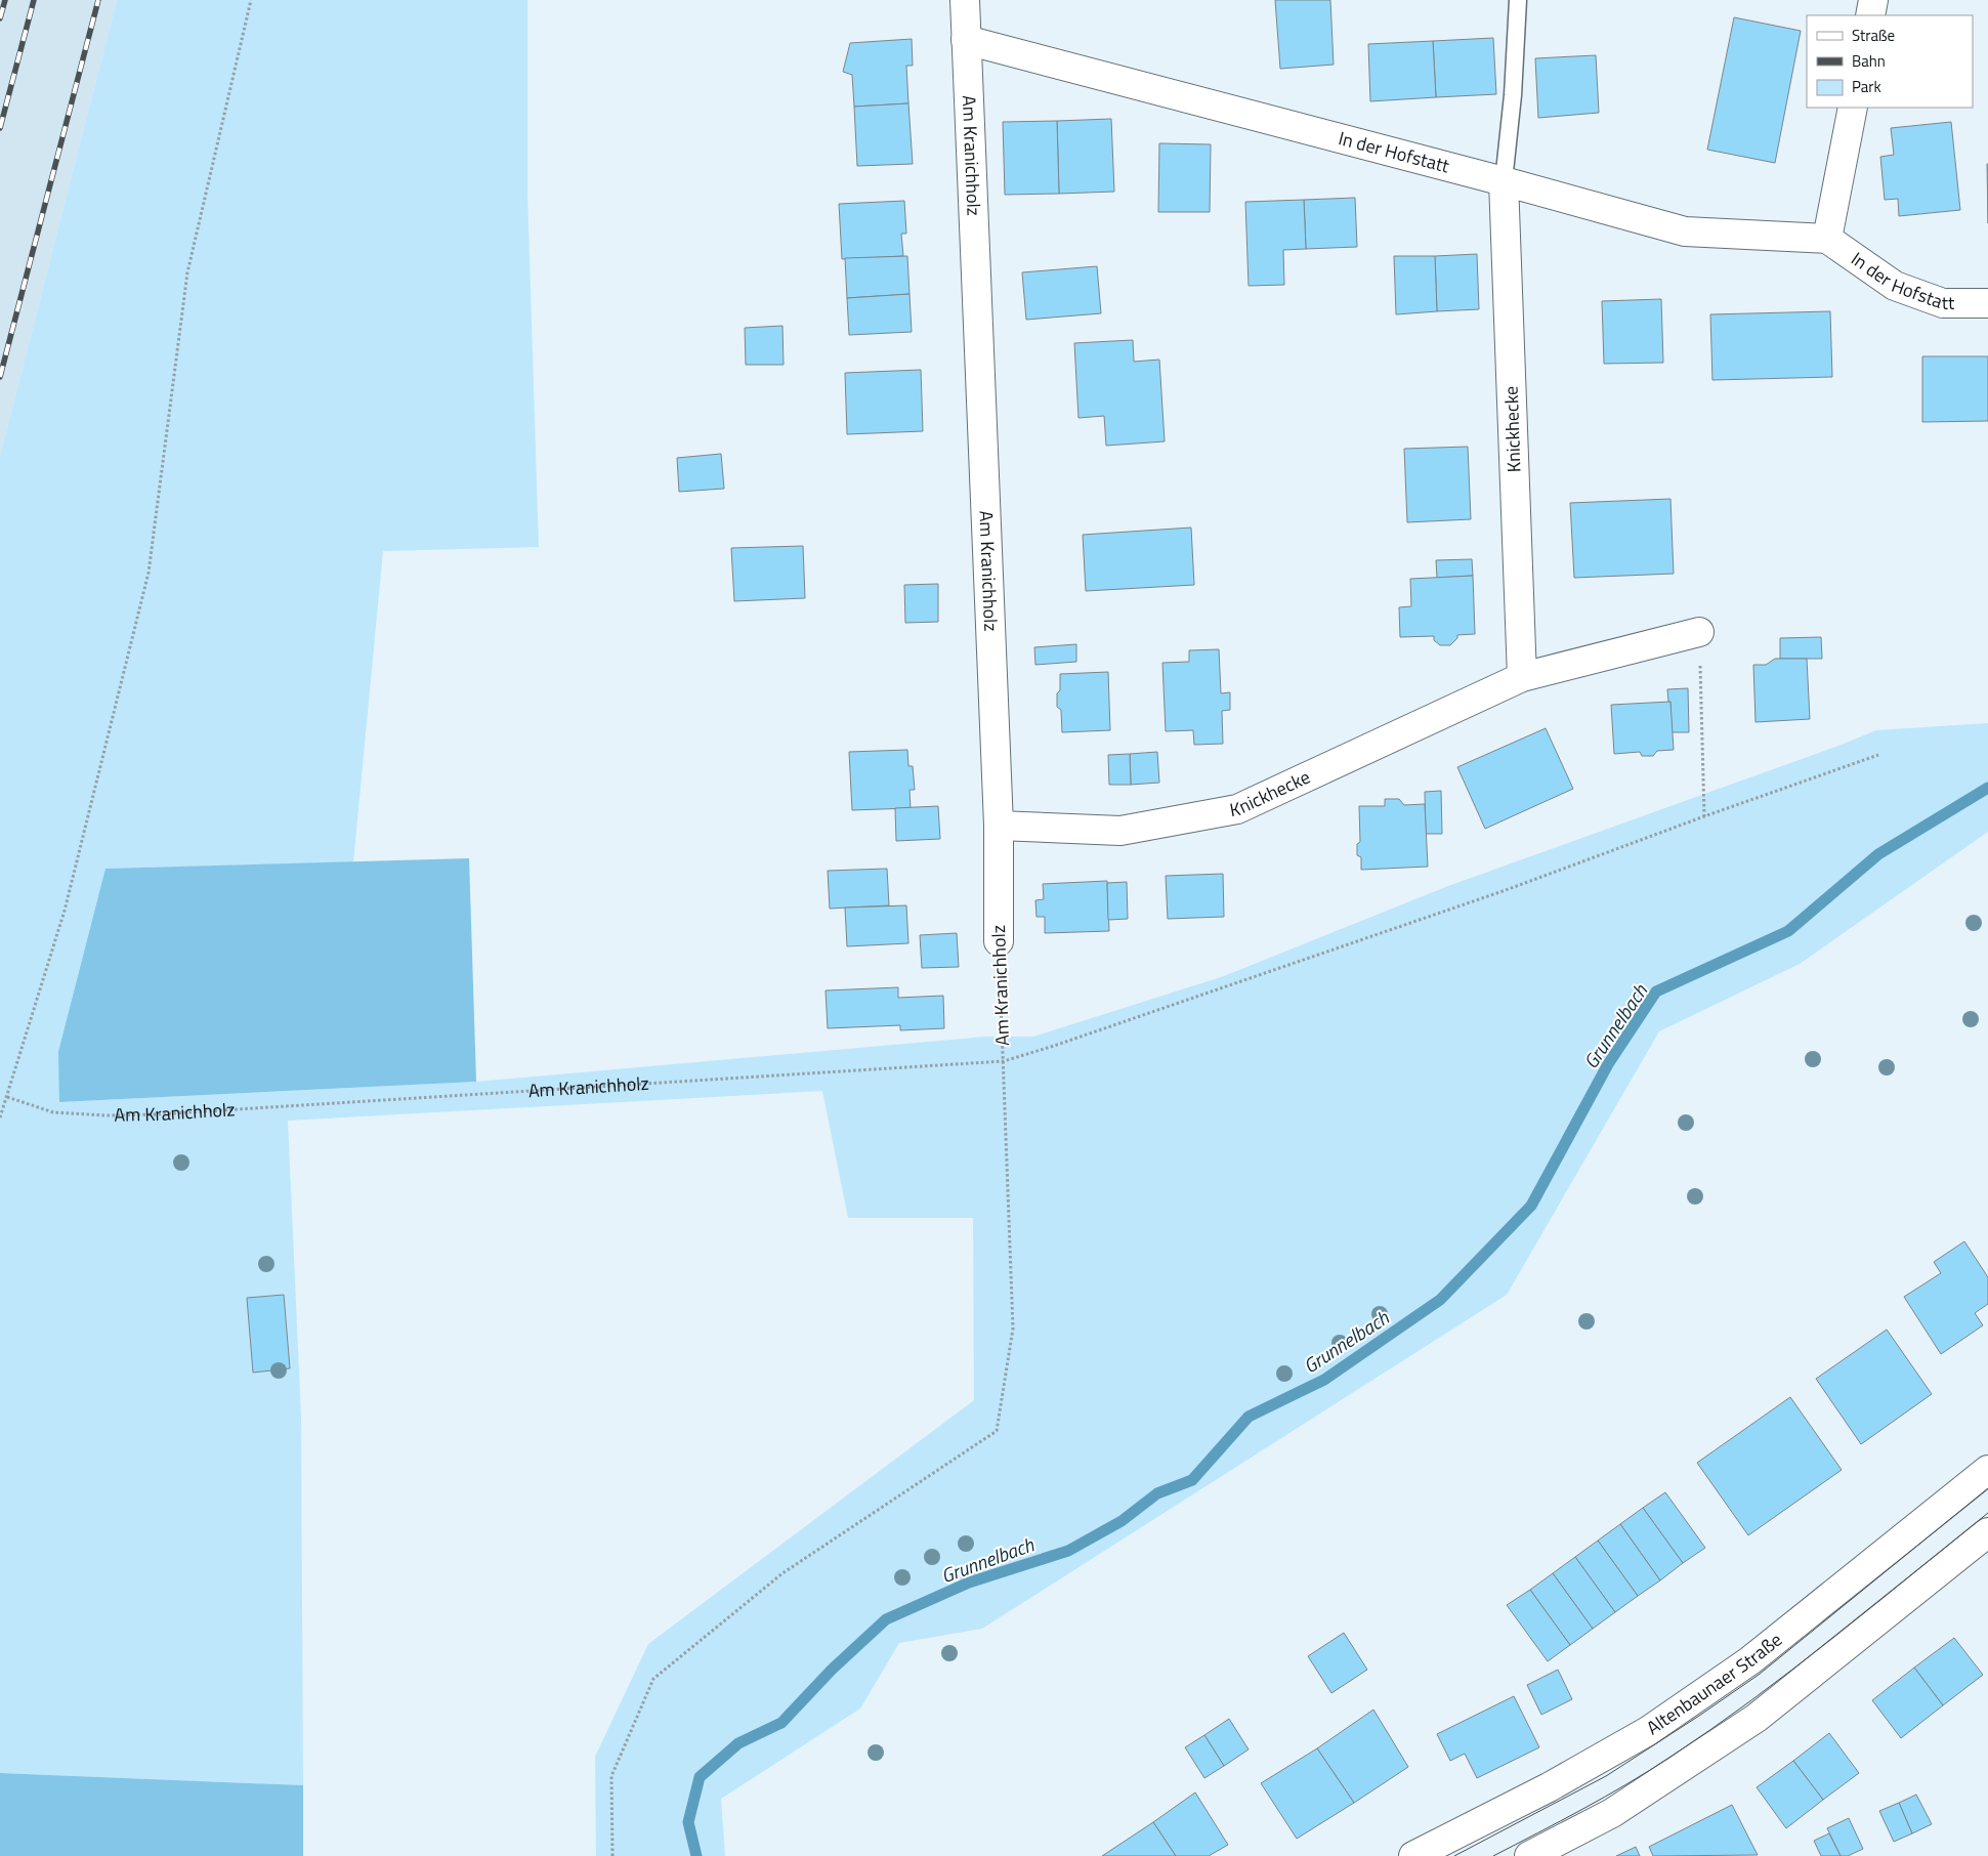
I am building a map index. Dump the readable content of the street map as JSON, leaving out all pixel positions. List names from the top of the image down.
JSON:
{
  "streets": {
    "street": [
      "In der Hofstatt",
      "Am Kranichholz",
      "Knickhecke",
      "Altenbaunaer Straße"
    ]
  },
  "crossings": [
    ["In der Hofstatt", "Am Kranichholz"],
    ["In der Hofstatt", "Knickhecke"],
    ["Am Kranichholz", "Knickhecke"]
  ],
  "water": ["Grunnelbach"],
  "legend": ["Straße", "Bahn", "Park"]
}
